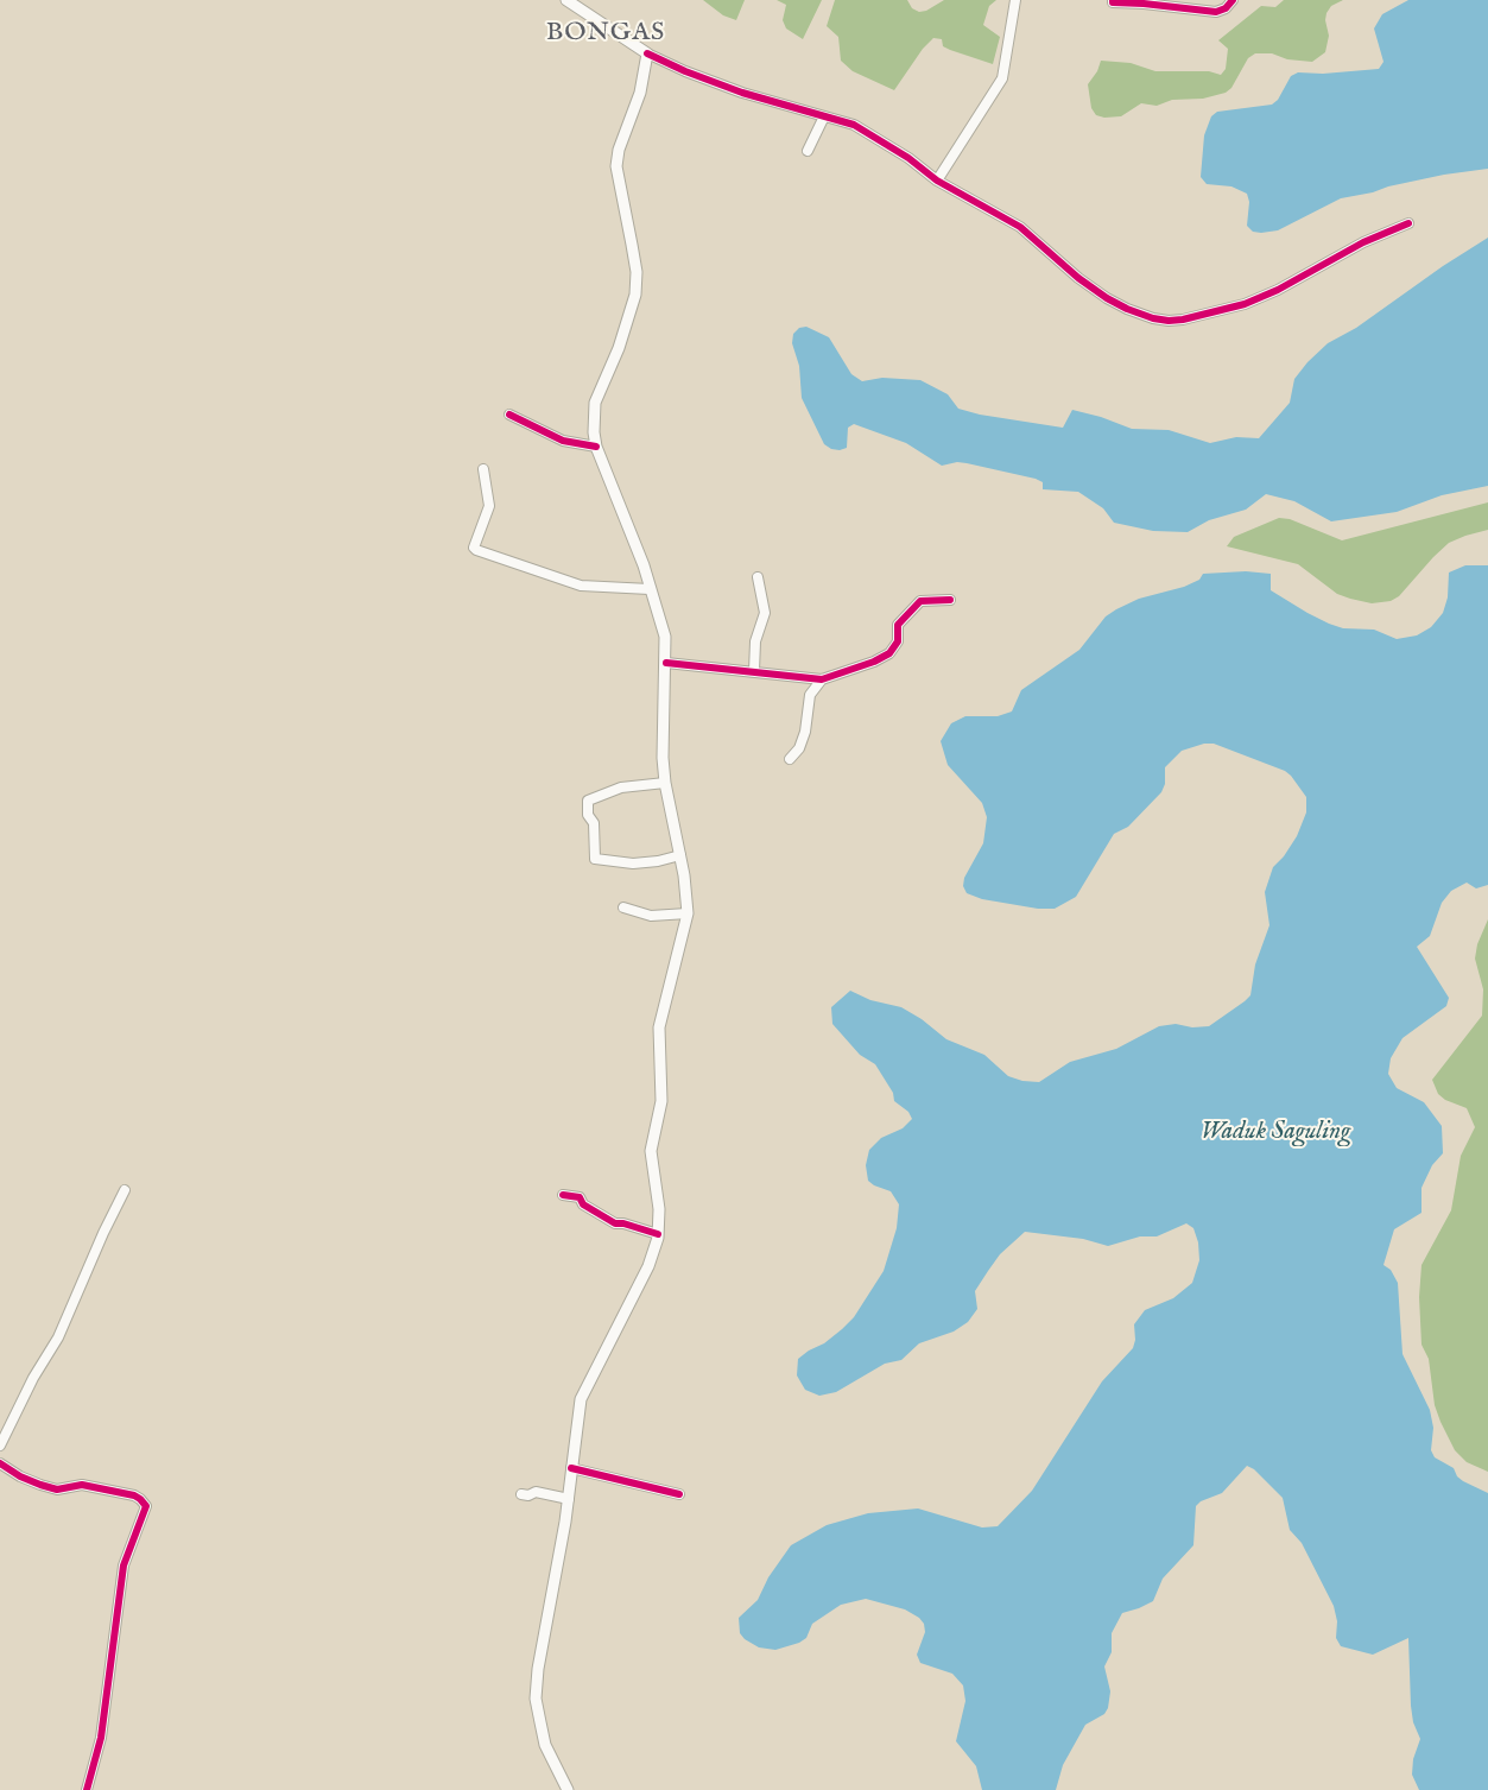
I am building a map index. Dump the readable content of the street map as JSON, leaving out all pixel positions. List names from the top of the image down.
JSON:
{
  "districts": ["BONGAS"],
  "water": ["Waduk Saguling"]
}
